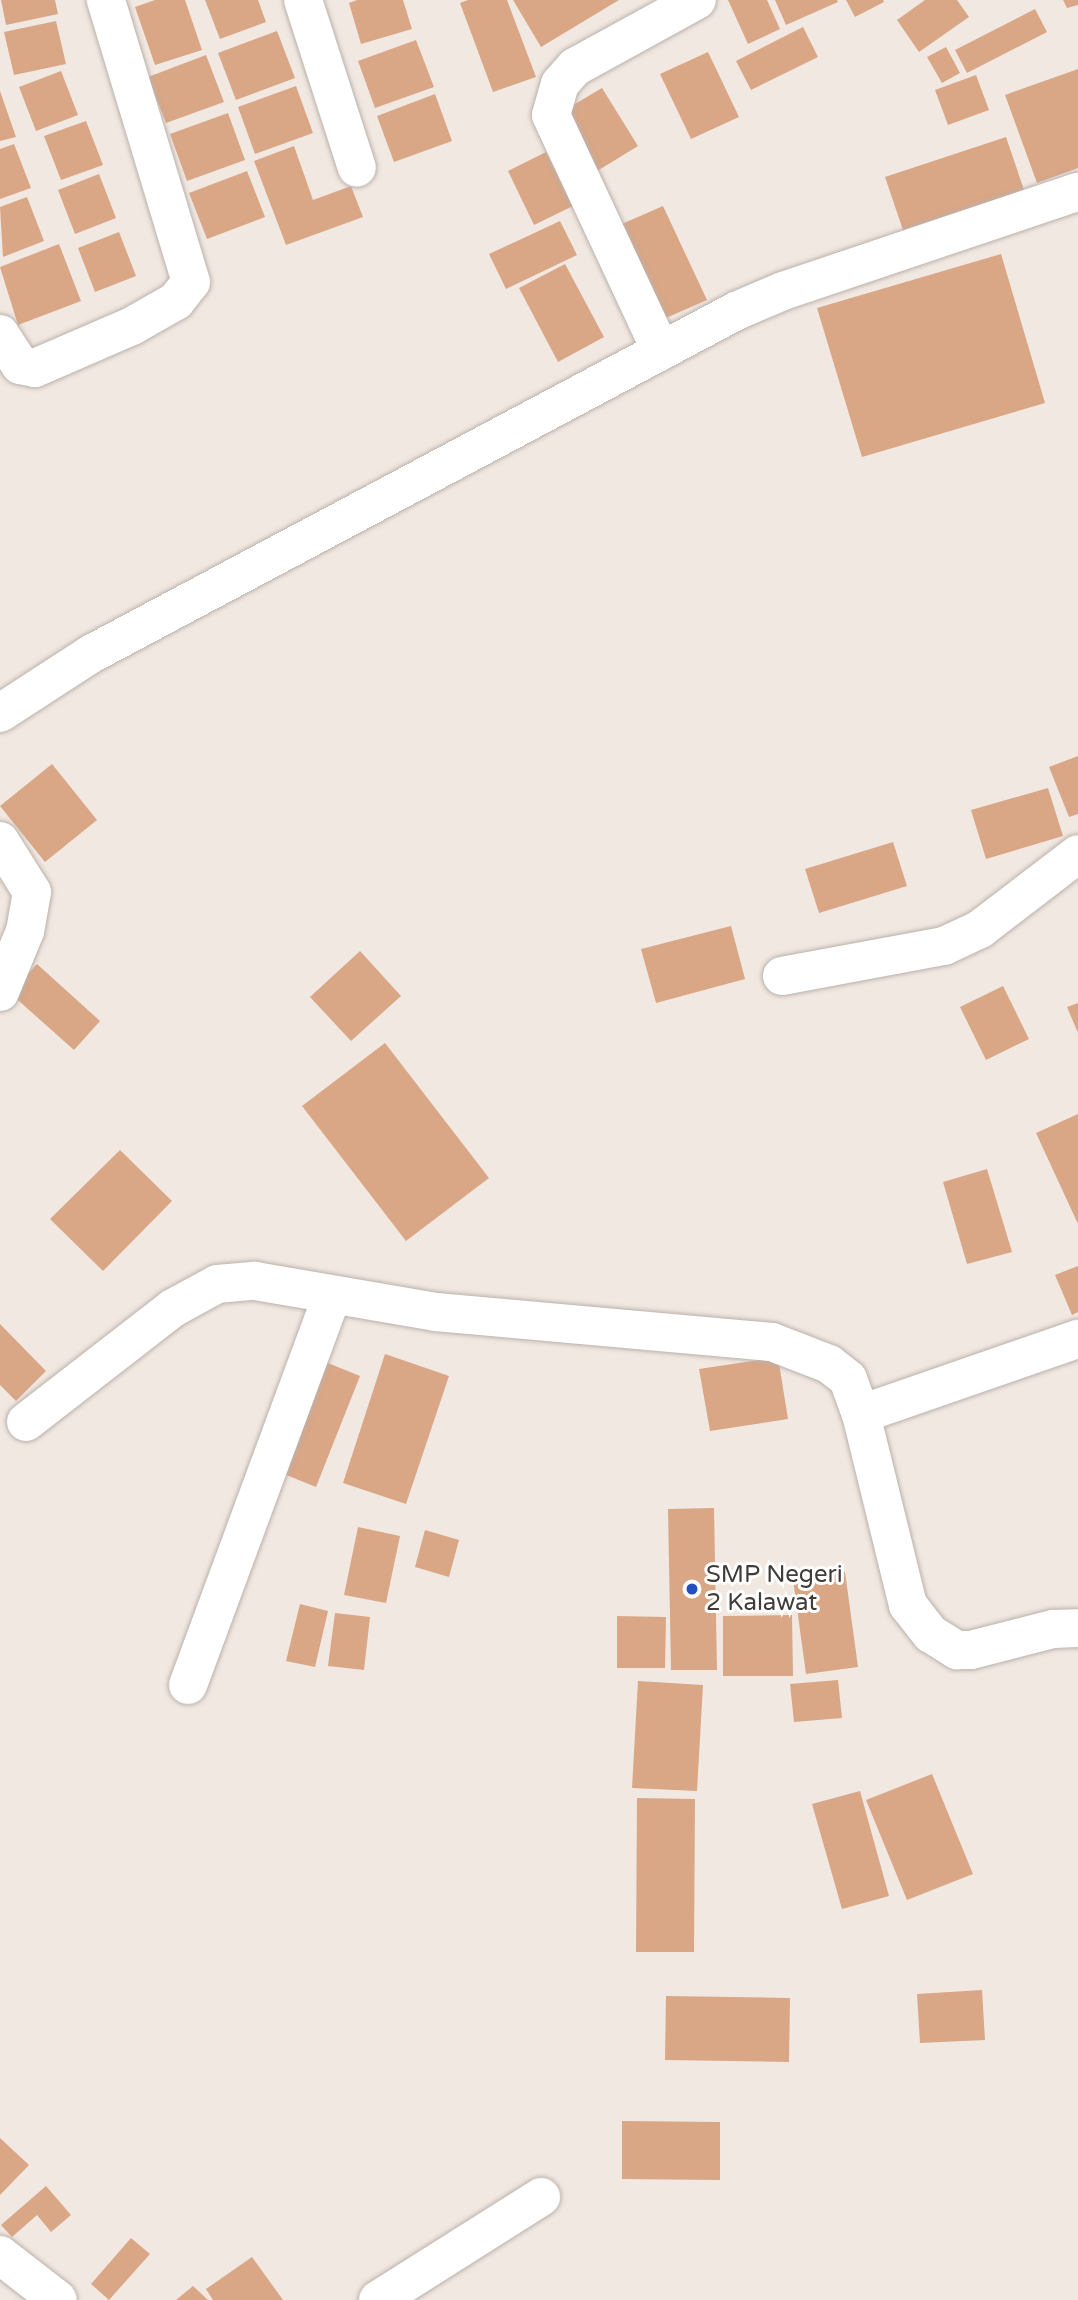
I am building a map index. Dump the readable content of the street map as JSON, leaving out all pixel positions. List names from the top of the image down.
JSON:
{
  "places": ["SMP Negeri 2 Kalawat"]
}
